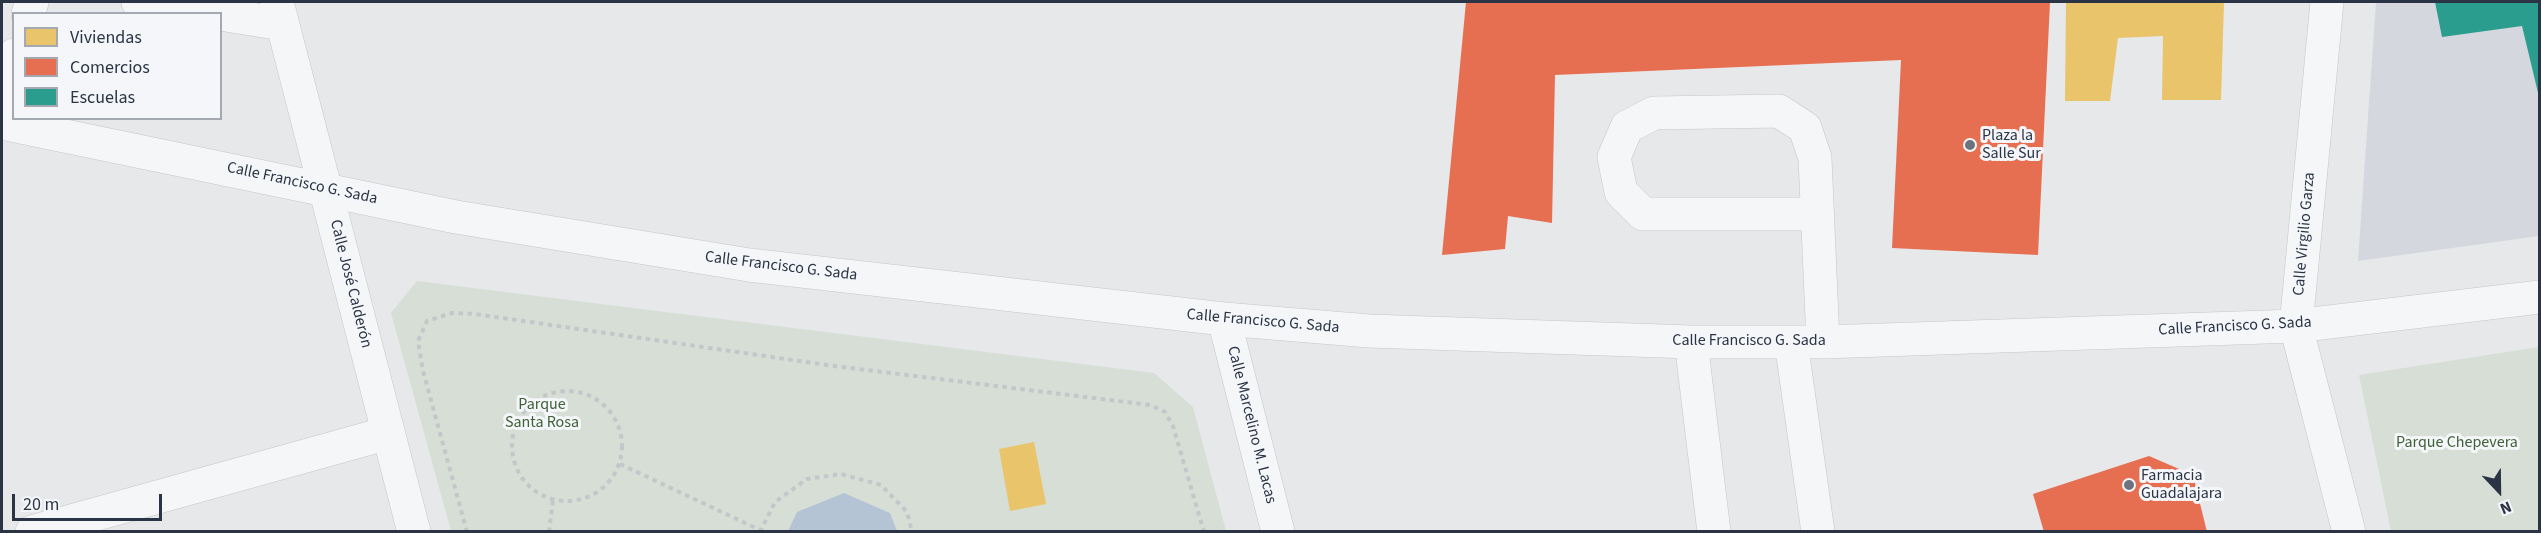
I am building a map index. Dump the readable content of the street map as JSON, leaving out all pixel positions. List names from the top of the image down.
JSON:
{
  "streets": {
    "street": [
      "Calle Francisco G. Sada",
      "Calle Virgilio Garza",
      "Calle José Calderón",
      "Calle Marcelino M. Lacas"
    ]
  },
  "crossings": [
    ["Calle Francisco G. Sada", "Calle Virgilio Garza"],
    ["Calle Francisco G. Sada", "Calle José Calderón"],
    ["Calle Francisco G. Sada", "Calle Marcelino M. Lacas"]
  ],
  "parks": ["Parque Santa Rosa", "Parque Chepevera"],
  "places": ["Plaza la Salle Sur", "Farmacia Guadalajara"],
  "legend": ["Viviendas", "Comercios", "Escuelas"],
  "scale_bar": "20 m",
  "north": "bottom"
}
